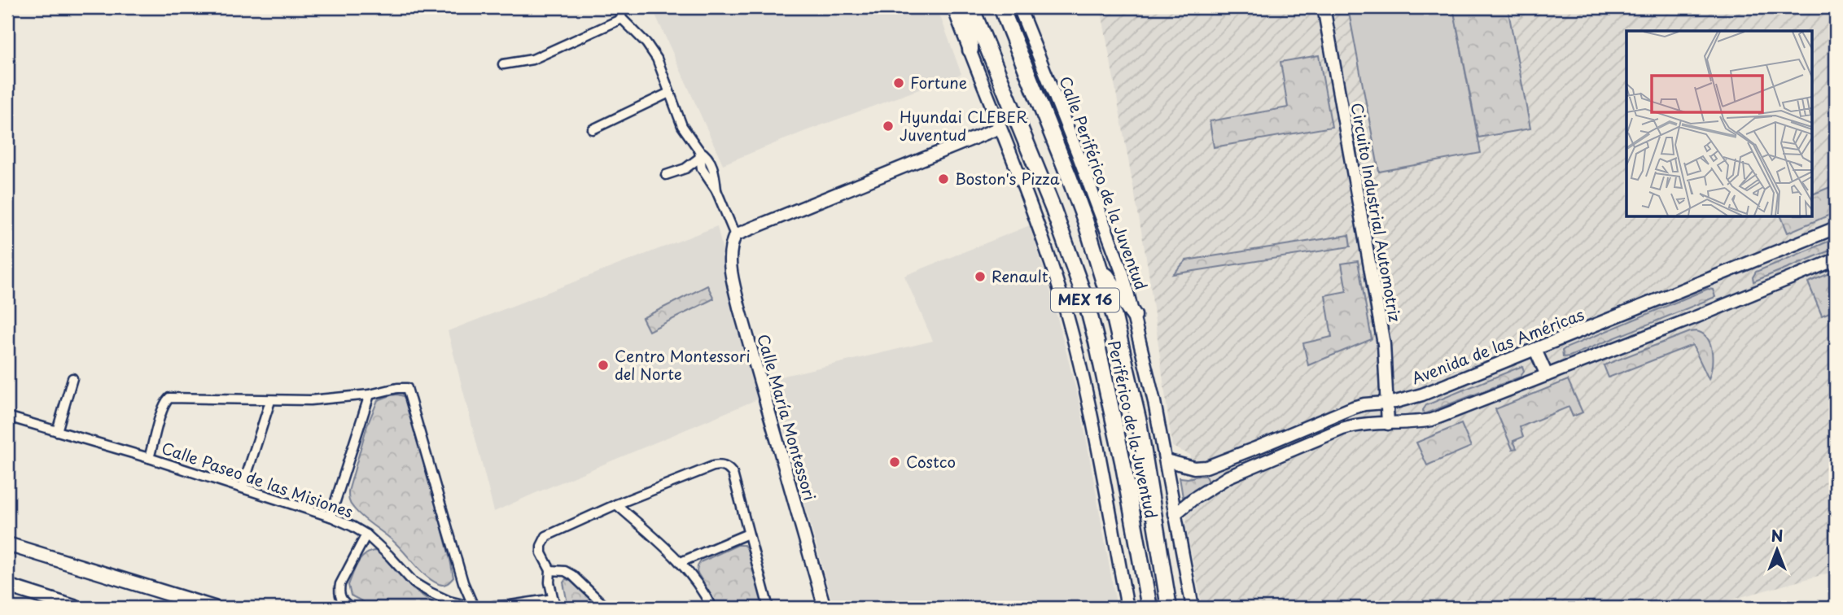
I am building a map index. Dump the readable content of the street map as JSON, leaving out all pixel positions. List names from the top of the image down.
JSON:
{
  "streets": {
    "highway": ["MEX 16", "Periférico de la Juventud"],
    "main road": [
      "Calle Periférico de la Juventud",
      "Circuito Industrial Automotriz",
      "Avenida de las Américas",
      "Calle María Montessori"
    ],
    "street": ["Calle Paseo de las Misiones"]
  },
  "crossings": [
    ["Calle Periférico de la Juventud", "Avenida de las Américas"],
    ["Circuito Industrial Automotriz", "Avenida de las Américas"]
  ],
  "places": [
    "Fortune",
    "Hyundai CLEBER Juventud",
    "Boston's Pizza",
    "Renault",
    "Centro Montessori del Norte",
    "Costco"
  ],
  "north": "top"
}
